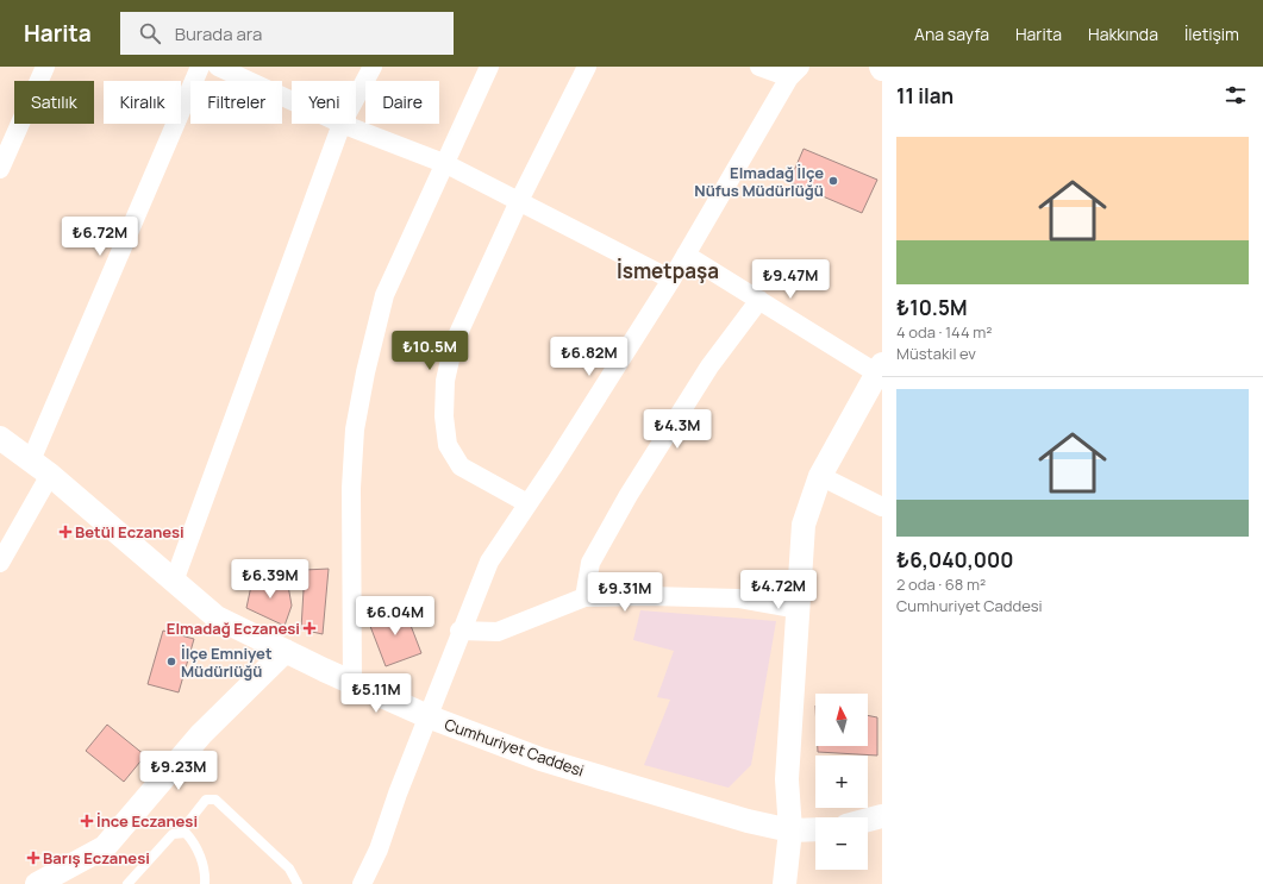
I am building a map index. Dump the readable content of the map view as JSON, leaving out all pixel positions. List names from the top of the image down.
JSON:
{
  "streets": {
    "street": ["Cumhuriyet Caddesi"]
  },
  "districts": ["İsmetpaşa"],
  "places": {
    "other": ["Elmadağ İlçe Nüfus Müdürlüğü", "İlçe Emniyet Müdürlüğü"],
    "health": [
      "Betül Eczanesi",
      "Elmadağ Eczanesi",
      "İnce Eczanesi",
      "Barış Eczanesi"
    ]
  },
  "north": "top",
  "page": {
    "header": "Harita",
    "search": "Burada ara",
    "nav": [
      "Ana sayfa",
      "Harita",
      "Hakkında",
      "İletişim"
    ],
    "heading": "11 ilan",
    "chip": [
      "Satılık",
      "Kiralık",
      "Filtreler",
      "Yeni",
      "Daire"
    ],
    "list": [
      {
        "name": "₺10.5M",
        "note": "4 oda · 144 m² · Müstakil ev"
      },
      {
        "name": "₺6,040,000",
        "note": "2 oda · 68 m² · Cumhuriyet Caddesi"
      }
    ],
    "price": [
      "₺6.72M",
      "₺9.47M",
      "₺10.5M",
      "₺6.82M",
      "₺4.3M",
      "₺6.39M",
      "₺4.72M",
      "₺9.31M",
      "₺6.04M",
      "₺5.11M",
      "₺9.23M"
    ],
    "map_buttons": ["+", "−"]
  }
}
